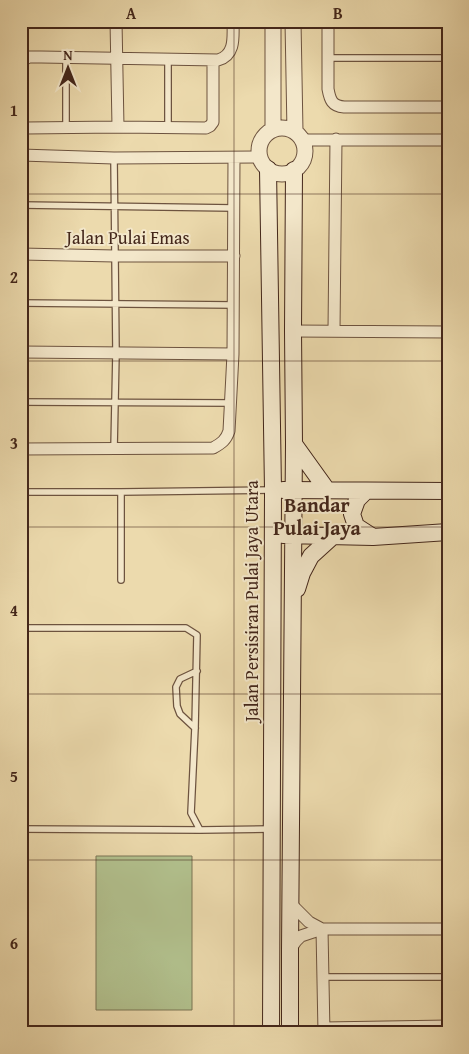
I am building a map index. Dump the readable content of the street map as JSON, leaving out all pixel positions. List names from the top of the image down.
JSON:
{
  "streets": {
    "main road": ["Jalan Persisiran Pulai Jaya Utara"],
    "street": ["Jalan Pulai Emas"]
  },
  "districts": ["Bandar Pulai Jaya"],
  "north": "top",
  "grid": {
    "columns": ["A", "B"],
    "rows": [
      "1",
      "2",
      "3",
      "4",
      "5",
      "6"
    ]
  }
}
